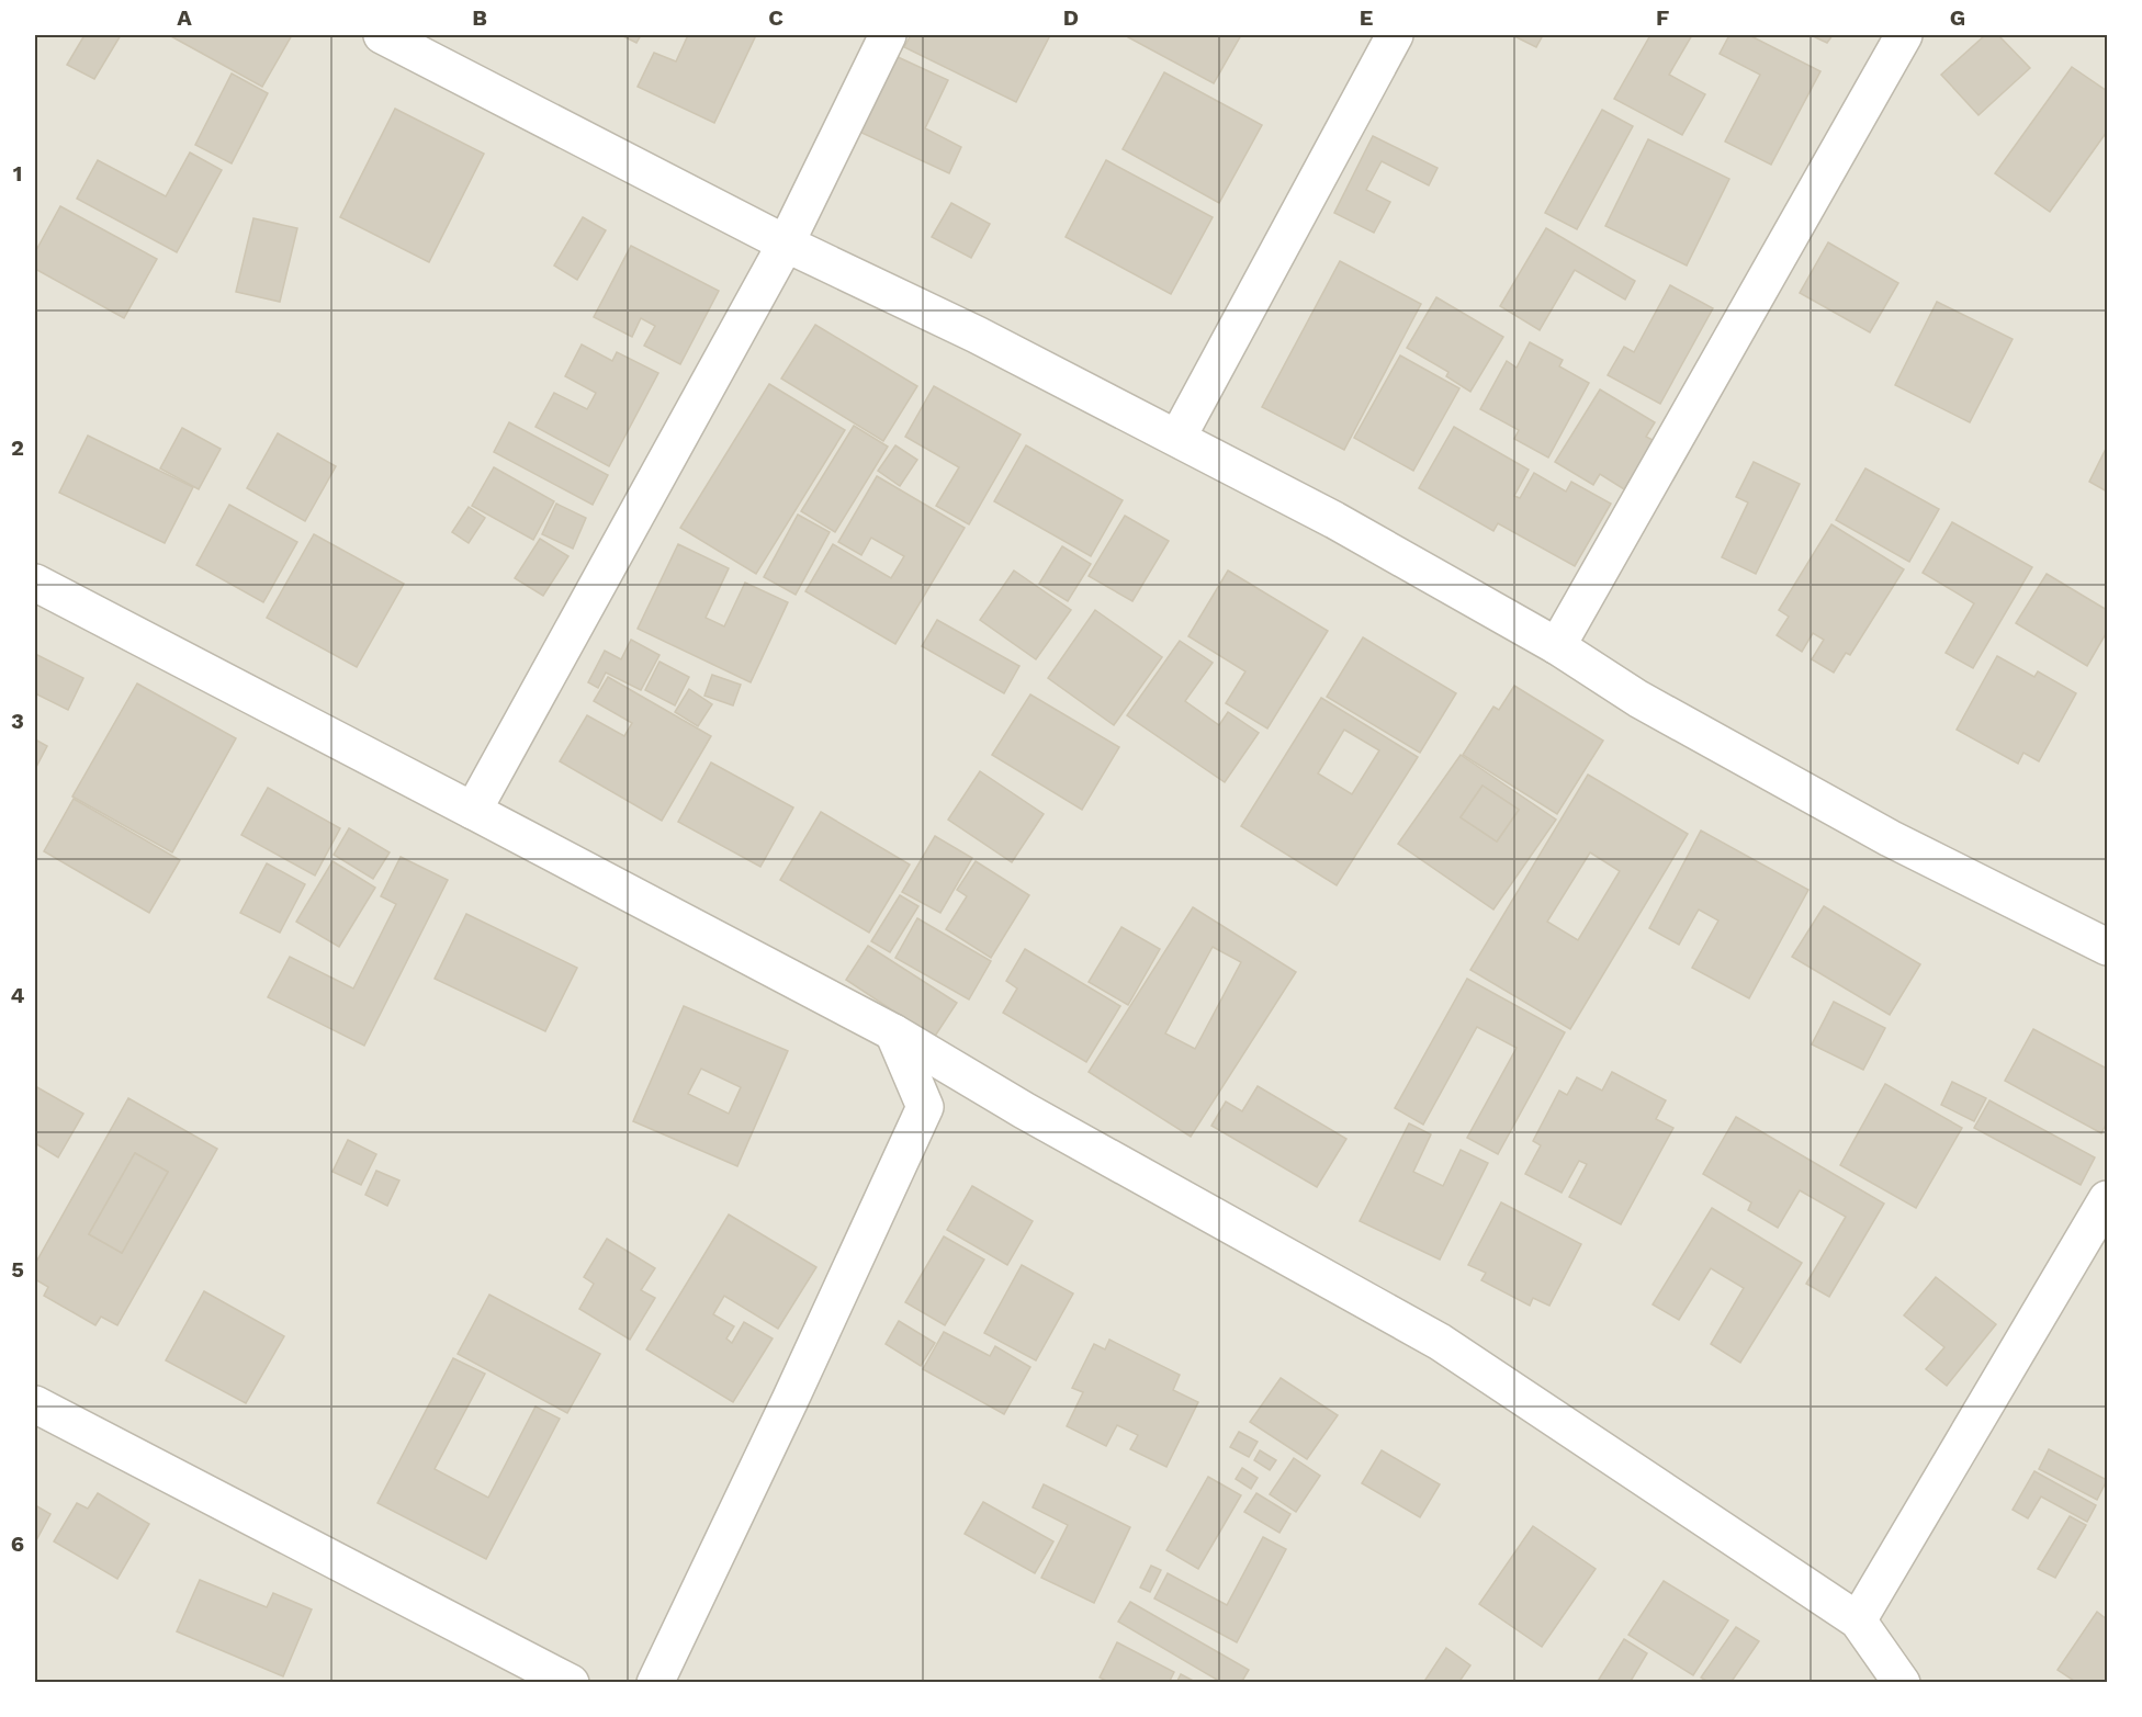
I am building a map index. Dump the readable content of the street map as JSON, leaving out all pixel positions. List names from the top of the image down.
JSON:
{
  "grid": {
    "columns": [
      "A",
      "B",
      "C",
      "D",
      "E",
      "F",
      "G"
    ],
    "rows": [
      "1",
      "2",
      "3",
      "4",
      "5",
      "6"
    ]
  }
}
